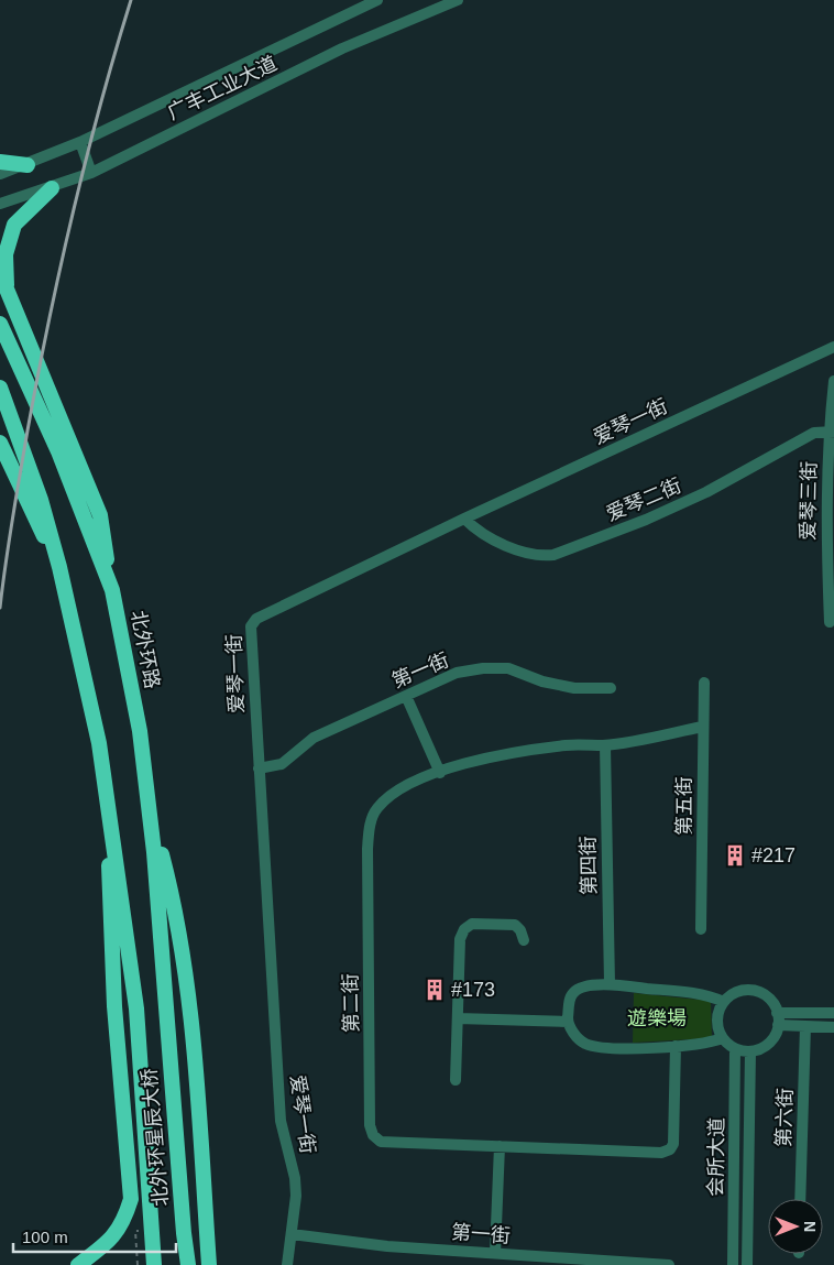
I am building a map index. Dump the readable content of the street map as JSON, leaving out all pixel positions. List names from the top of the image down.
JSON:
{
  "streets": {
    "highway": ["北外环路", "北外环星辰大桥"],
    "street": [
      "广丰工业大道",
      "爱琴一街",
      "爱琴二街",
      "爱琴三街",
      "第一街",
      "第五街",
      "第四街",
      "第二街",
      "第六街",
      "会所大道"
    ]
  },
  "crossings": [
    ["爱琴一街", "爱琴二街"],
    ["爱琴一街", "第一街"],
    ["爱琴二街", "爱琴三街"],
    ["北外环路", "北外环星辰大桥"],
    ["第五街", "第二街"],
    ["第四街", "第二街"]
  ],
  "parks": ["遊樂場"],
  "places": {
    "building": ["#217", "#173"]
  },
  "scale_bar": "100 m",
  "north": "right"
}
